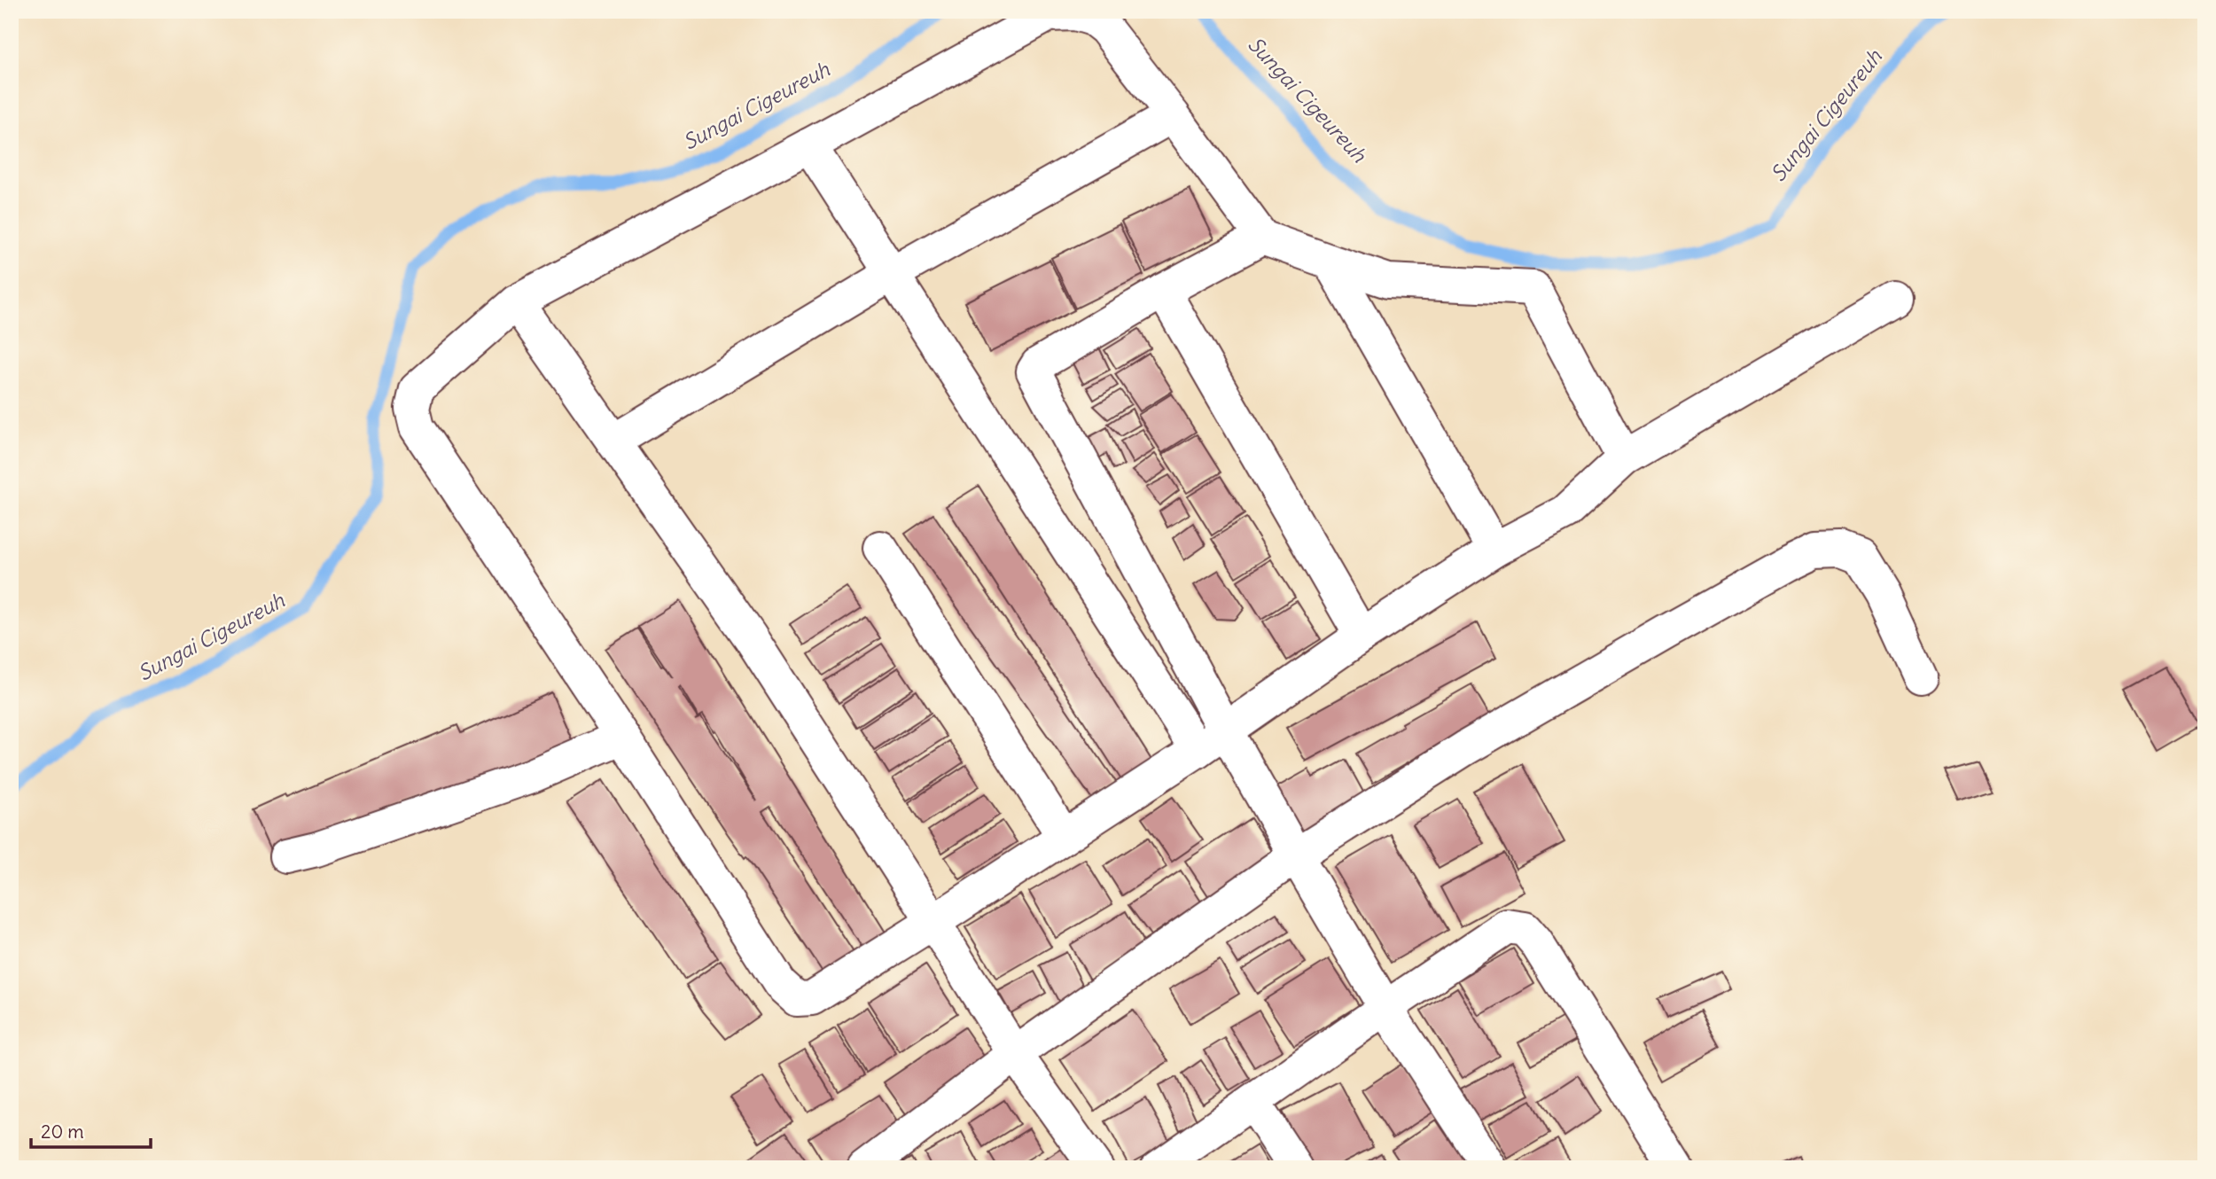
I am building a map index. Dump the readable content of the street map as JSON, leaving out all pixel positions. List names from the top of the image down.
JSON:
{
  "water": ["Sungai Cigeureuh"],
  "scale_bar": "20 m"
}
